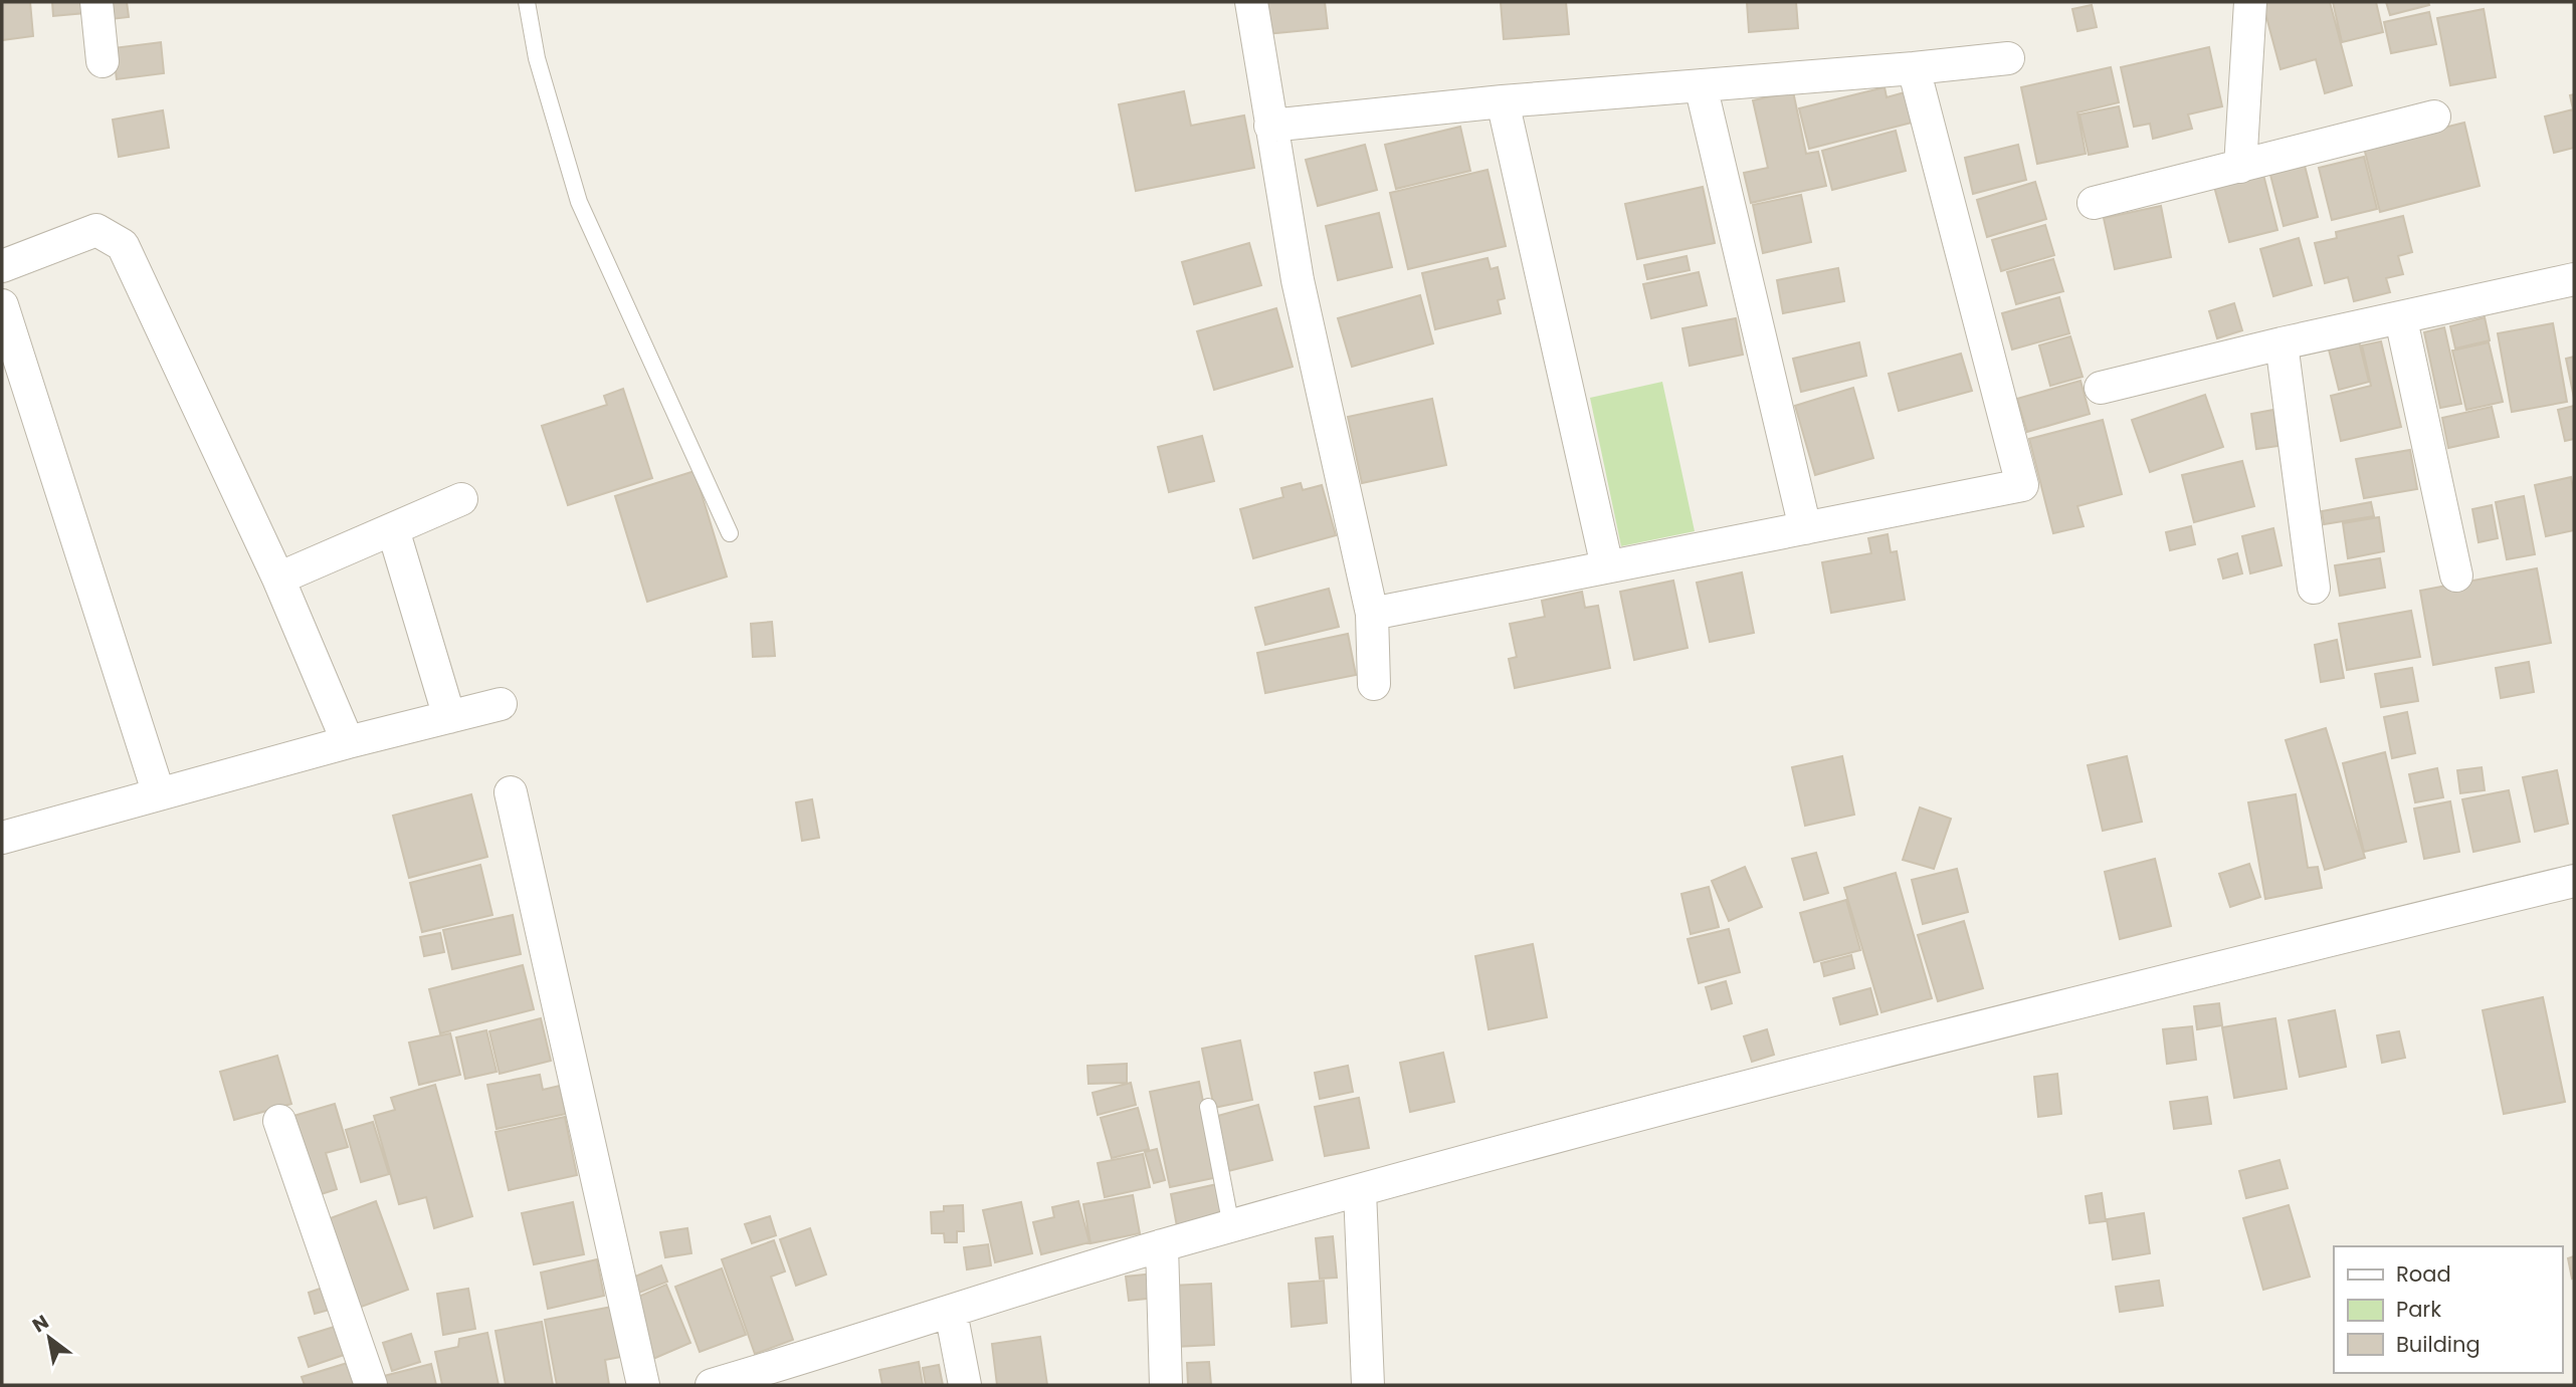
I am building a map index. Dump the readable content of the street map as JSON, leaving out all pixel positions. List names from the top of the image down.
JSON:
{
  "legend": ["Road", "Park", "Building"],
  "north": "top left"
}
